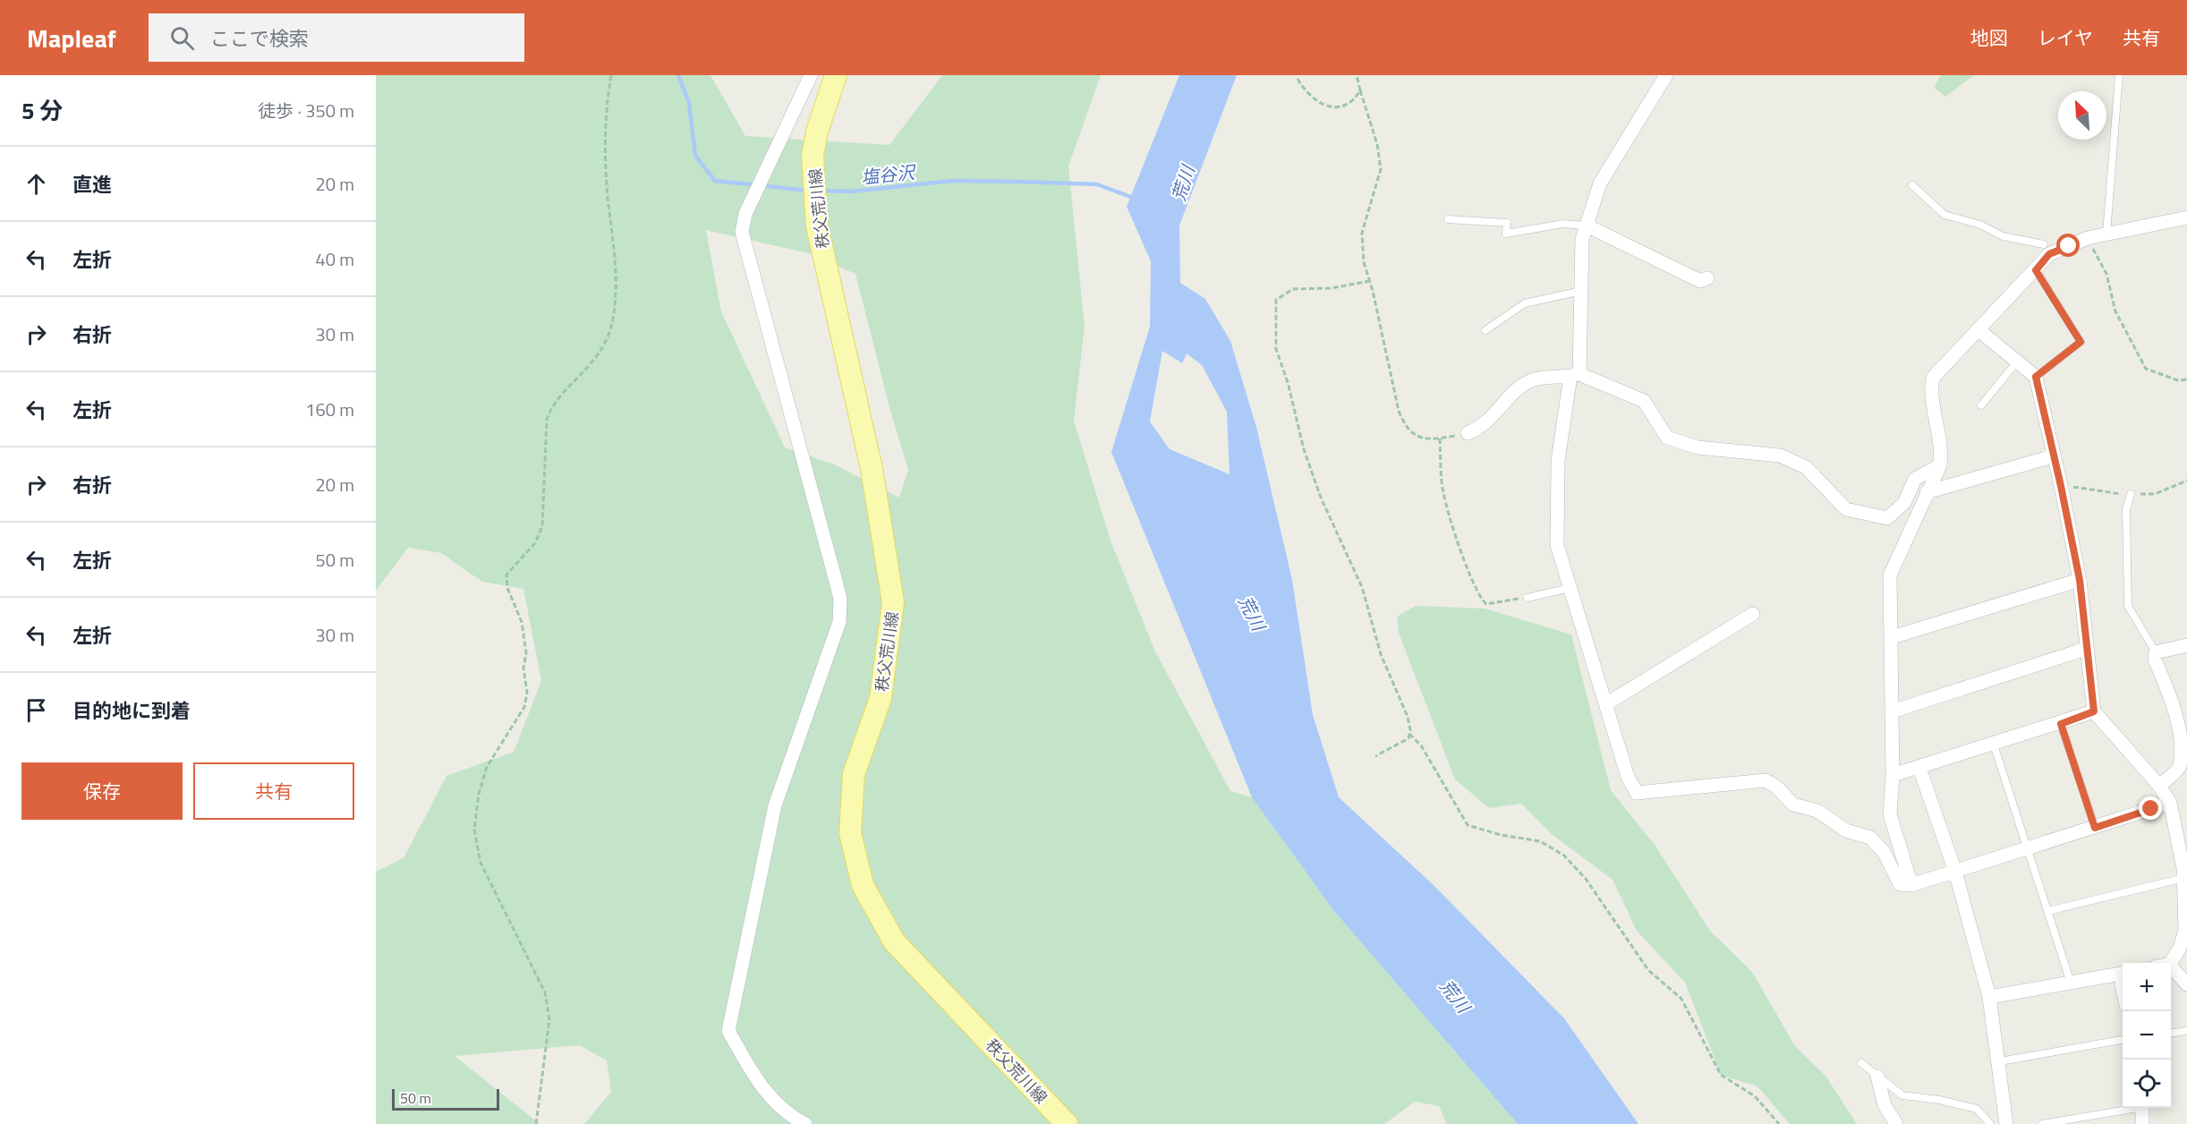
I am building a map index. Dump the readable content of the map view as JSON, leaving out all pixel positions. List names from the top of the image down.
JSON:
{
  "streets": {
    "main road": ["秩父荒川線"]
  },
  "water": ["塩谷沢", "荒川"],
  "scale_bar": "50 m",
  "north": "top left",
  "page": {
    "header": "Mapleaf",
    "search": "ここで検索",
    "nav": ["地図", "レイヤ", "共有"],
    "heading": ["5 分", "徒歩 · 350 m"],
    "list": [
      ["直進", "20 m"],
      ["左折", "40 m"],
      ["右折", "30 m"],
      ["左折", "160 m"],
      ["右折", "20 m"],
      ["左折", "50 m"],
      ["左折", "30 m"],
      "目的地に到着"
    ],
    "buttons": ["保存", "共有"],
    "map_buttons": ["+", "−"],
    "scale": "50 m"
  }
}
